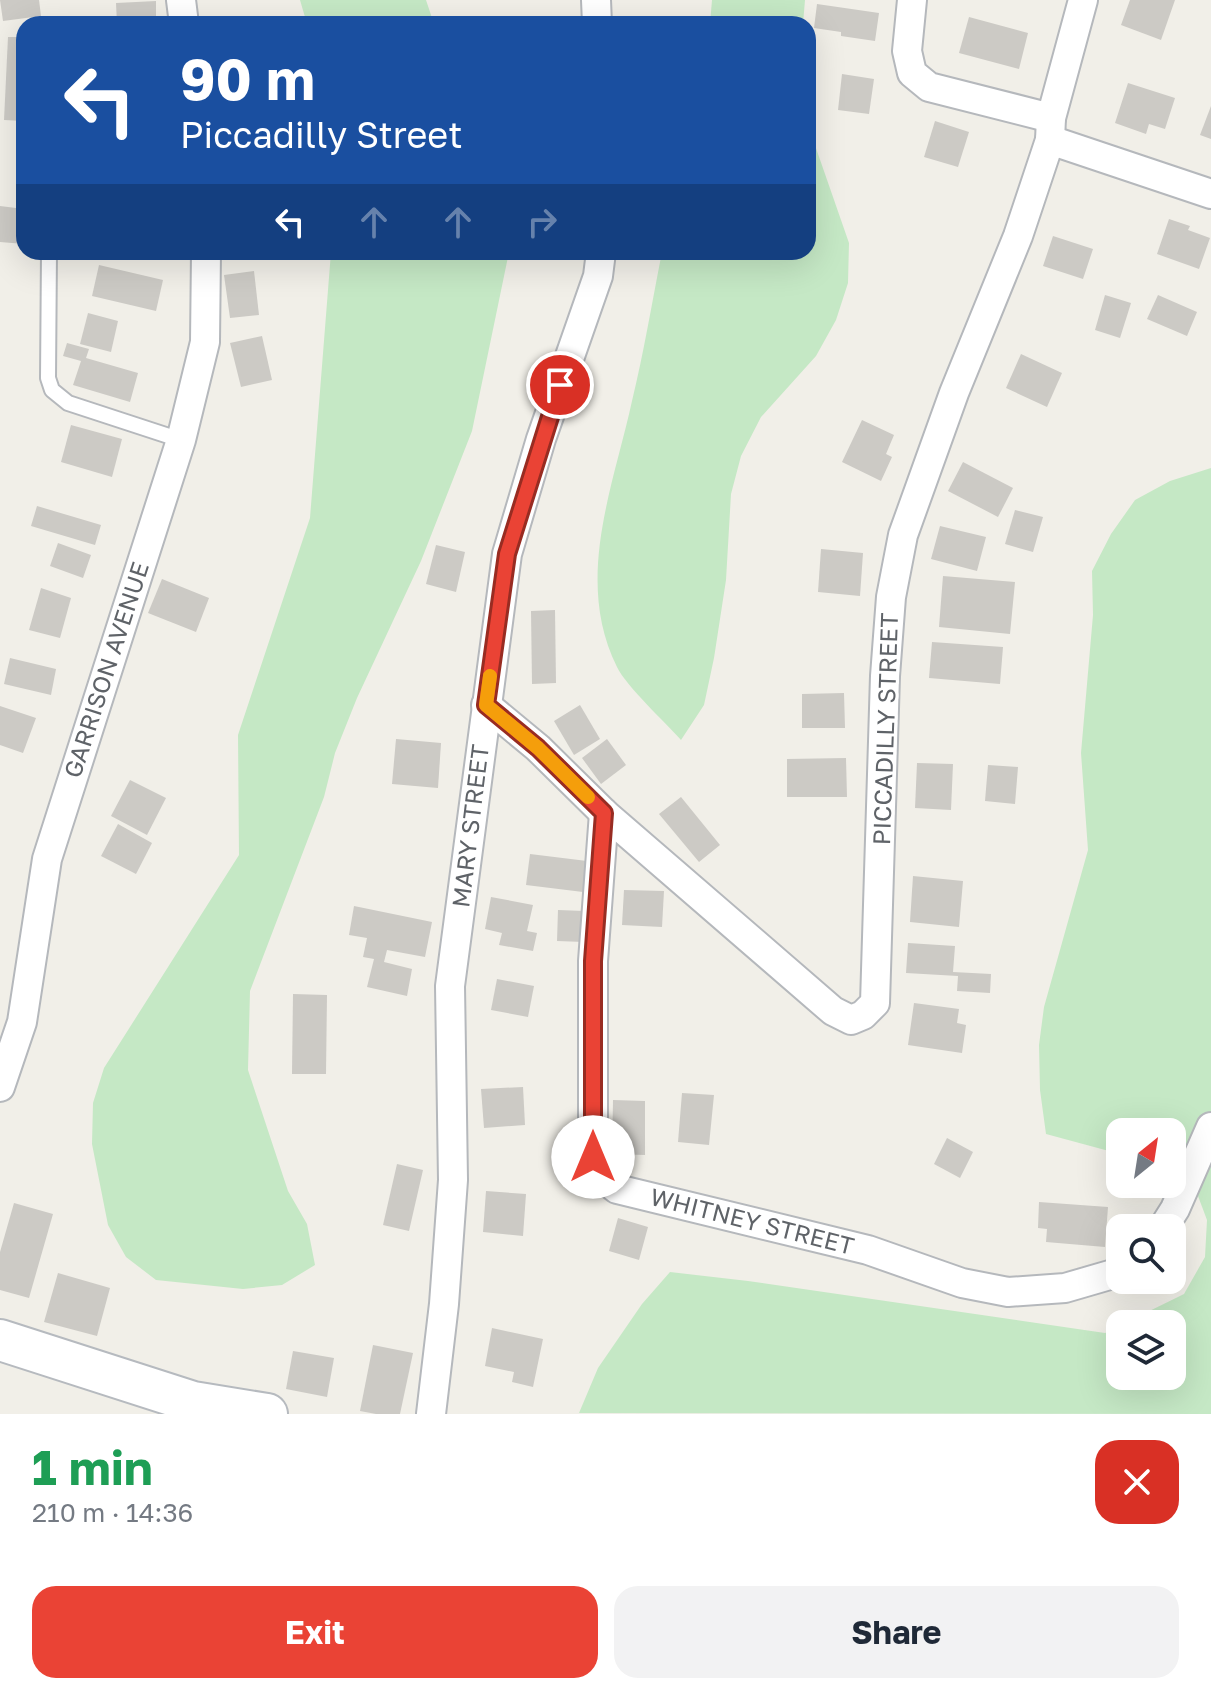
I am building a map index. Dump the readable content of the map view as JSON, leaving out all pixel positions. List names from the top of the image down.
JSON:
{
  "streets": {
    "street": [
      "GARRISON AVENUE",
      "PICCADILLY STREET",
      "MARY STREET",
      "WHITNEY STREET"
    ]
  },
  "crossings": [
    ["PICCADILLY STREET", "MARY STREET"],
    ["PICCADILLY STREET", "WHITNEY STREET"]
  ],
  "north": "top right",
  "page": {
    "turn": ["90 m", "Piccadilly Street"],
    "heading": ["1 min", "210 m · 14:36"],
    "buttons": ["Exit", "Share"]
  }
}
